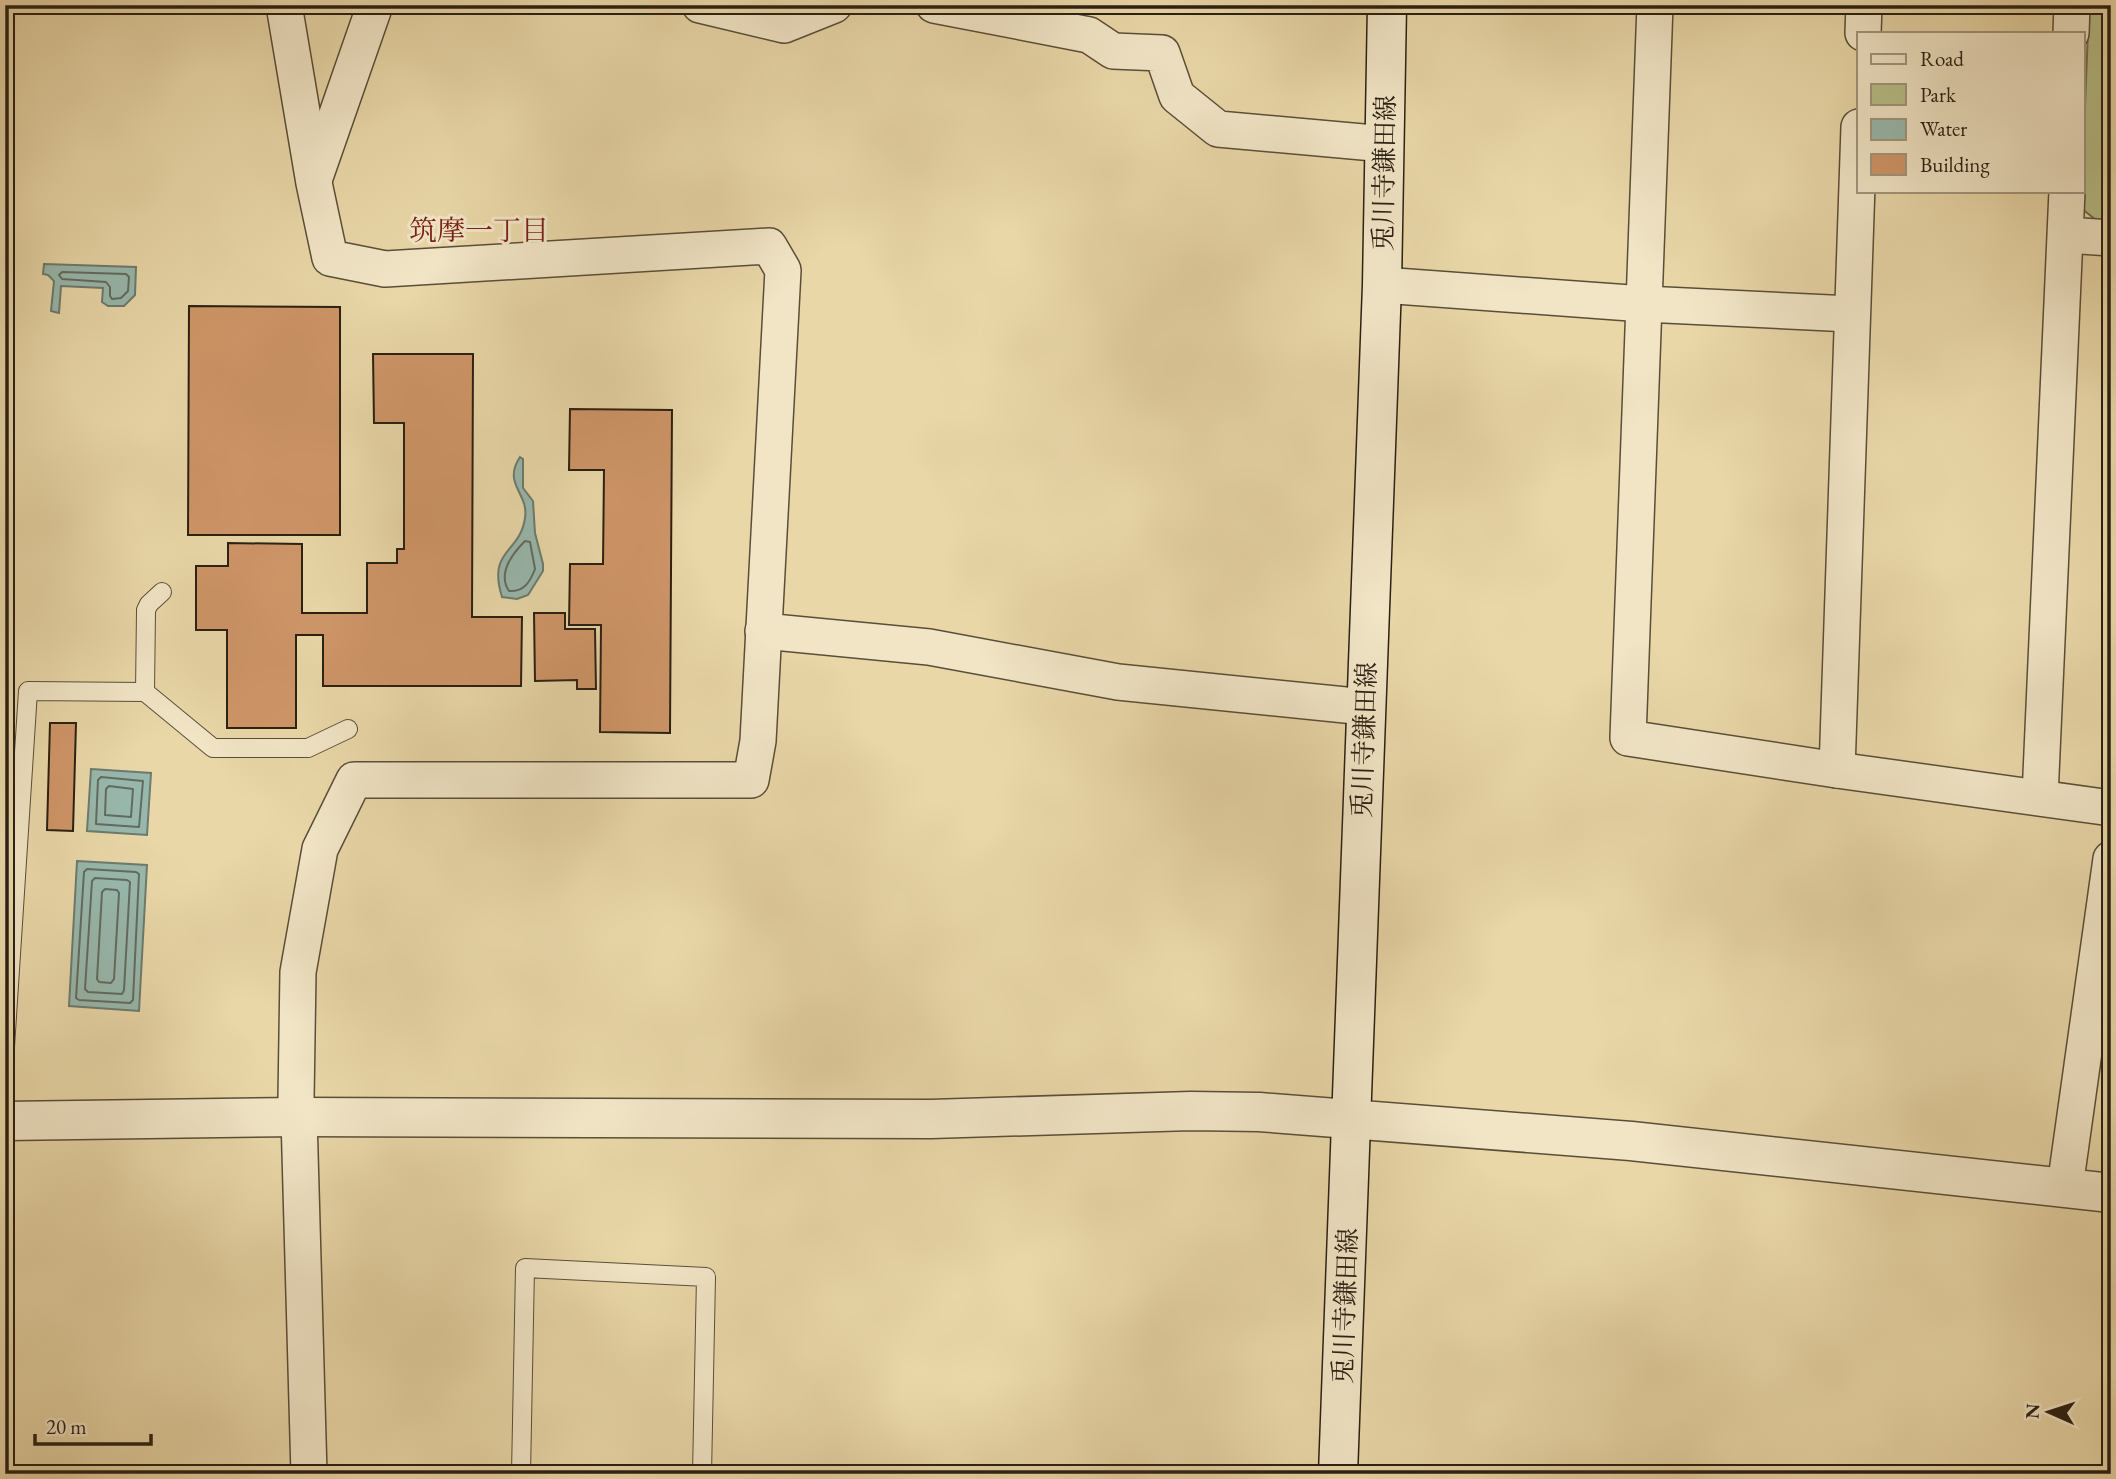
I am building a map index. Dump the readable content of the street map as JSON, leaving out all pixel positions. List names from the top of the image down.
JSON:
{
  "streets": {
    "street": ["兎川寺鎌田線"]
  },
  "districts": ["筑摩一丁目"],
  "legend": [
    "Road",
    "Park",
    "Water",
    "Building"
  ],
  "scale_bar": "20 m",
  "north": "left"
}
